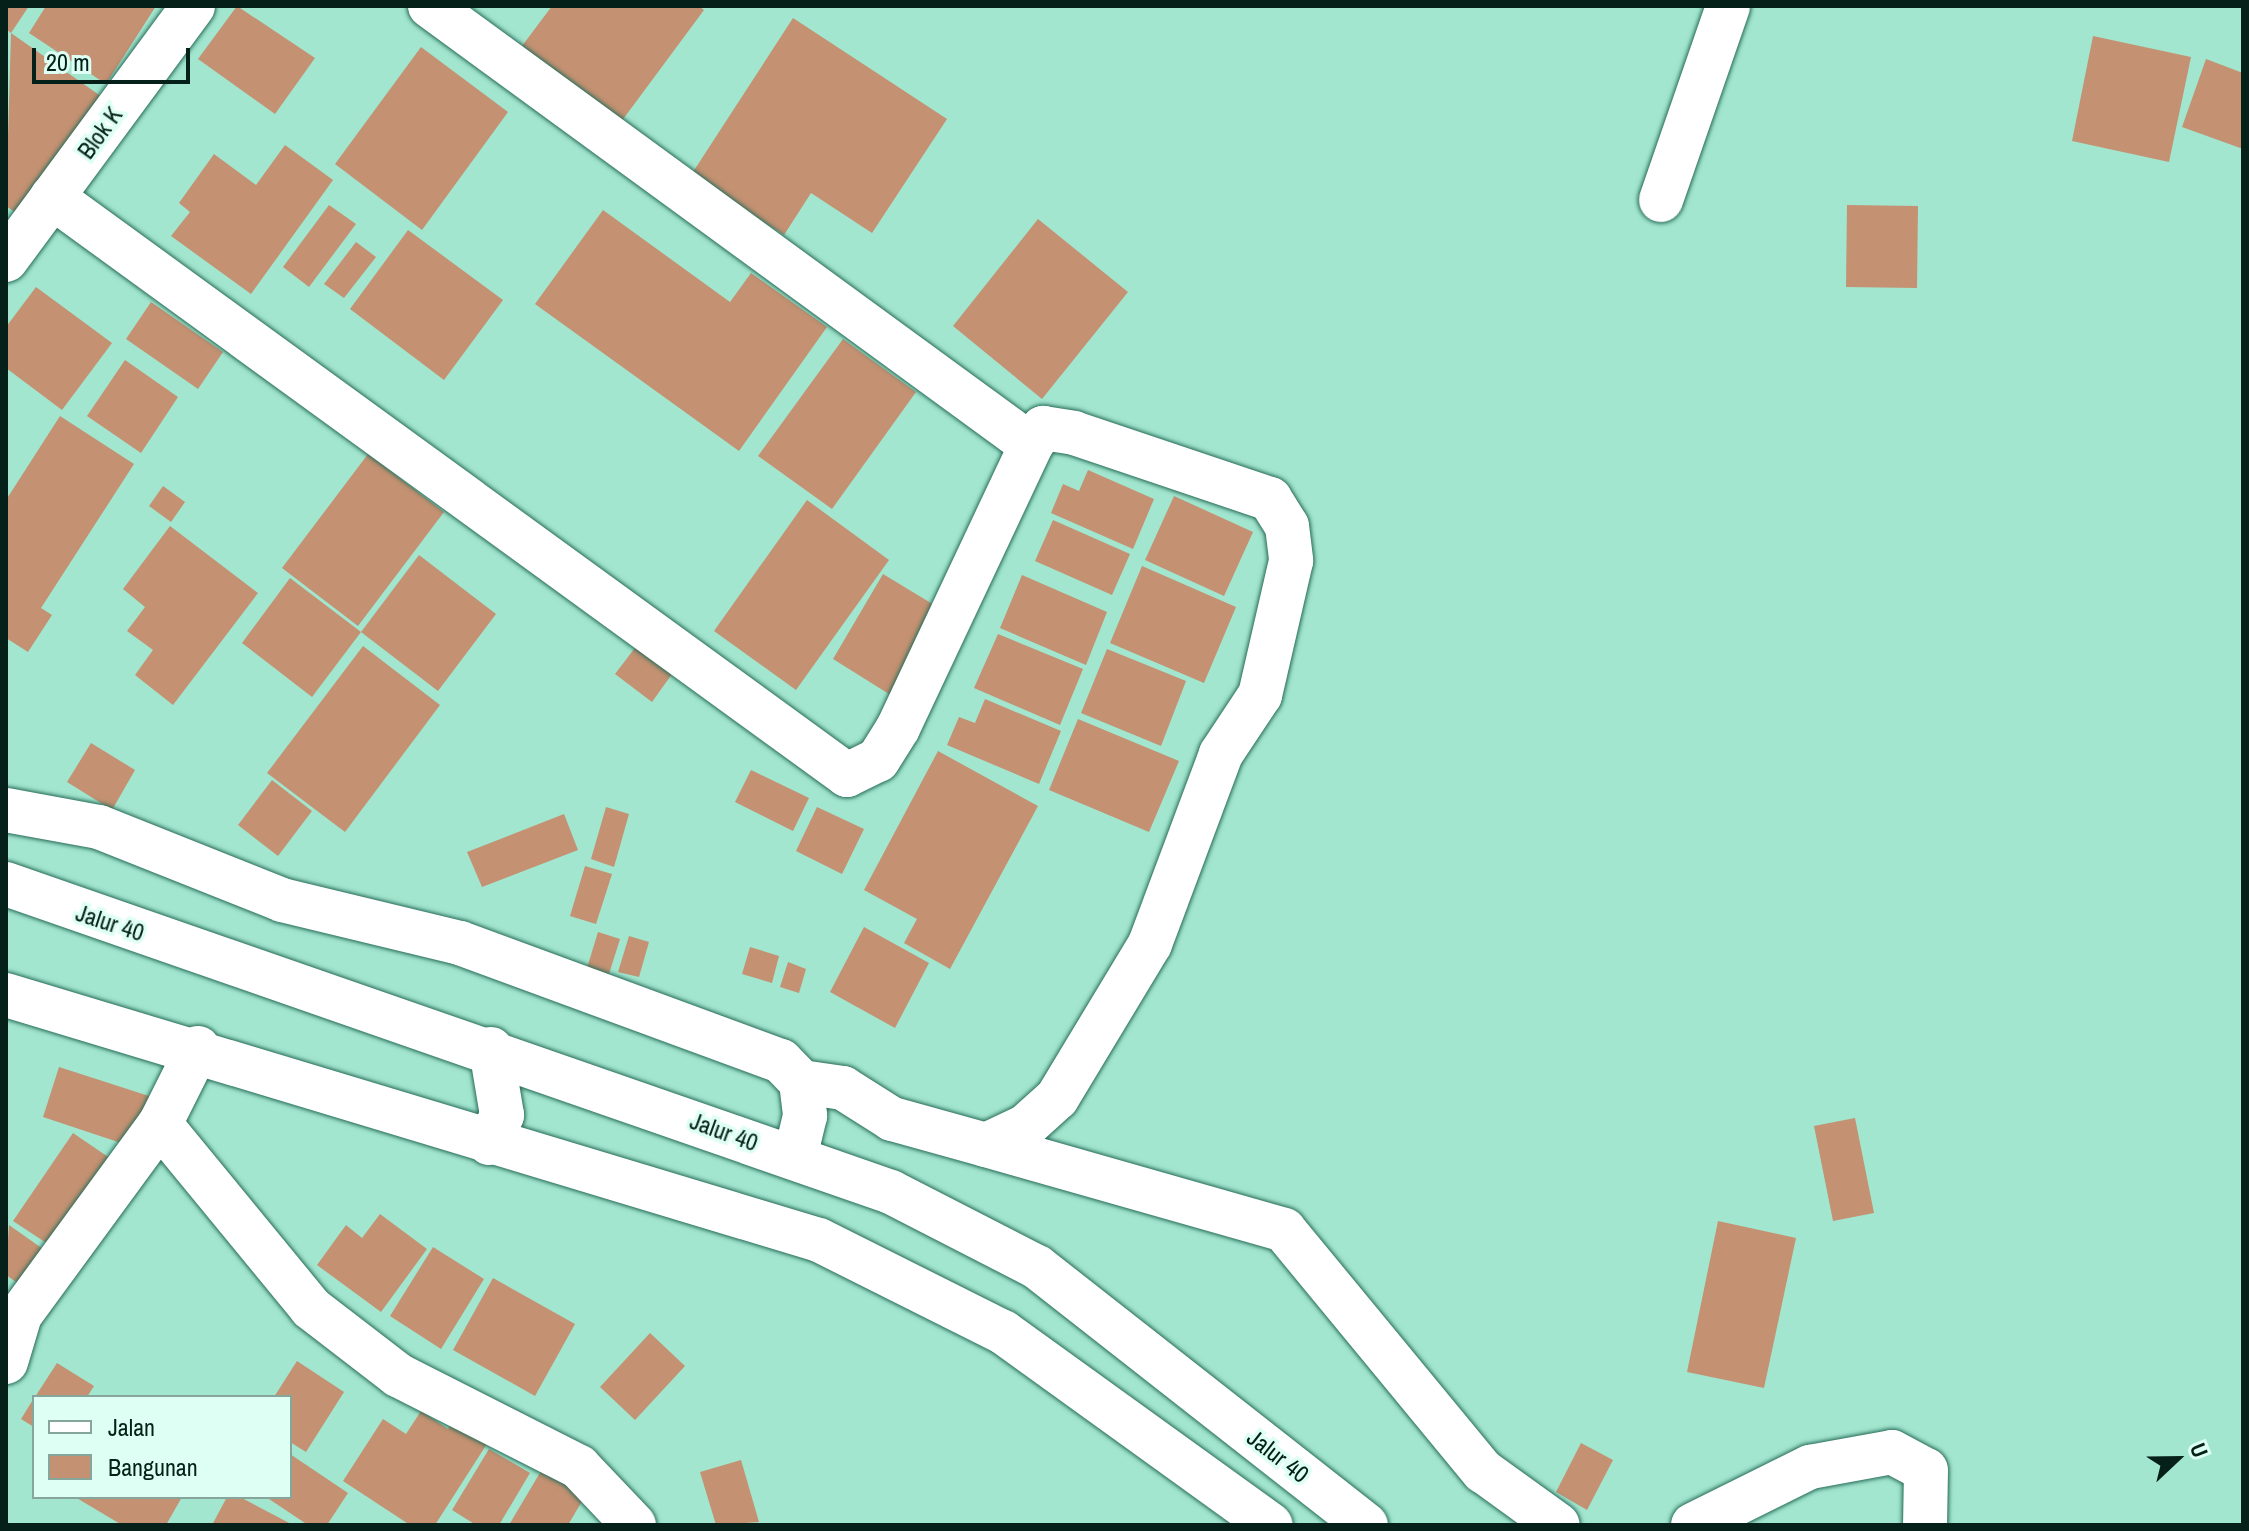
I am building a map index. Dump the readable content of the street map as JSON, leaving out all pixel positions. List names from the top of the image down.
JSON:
{
  "streets": {
    "main road": ["Blok K", "Jalur 40"]
  },
  "legend": ["Jalan", "Bangunan"],
  "scale_bar": "20 m",
  "north": "right"
}
